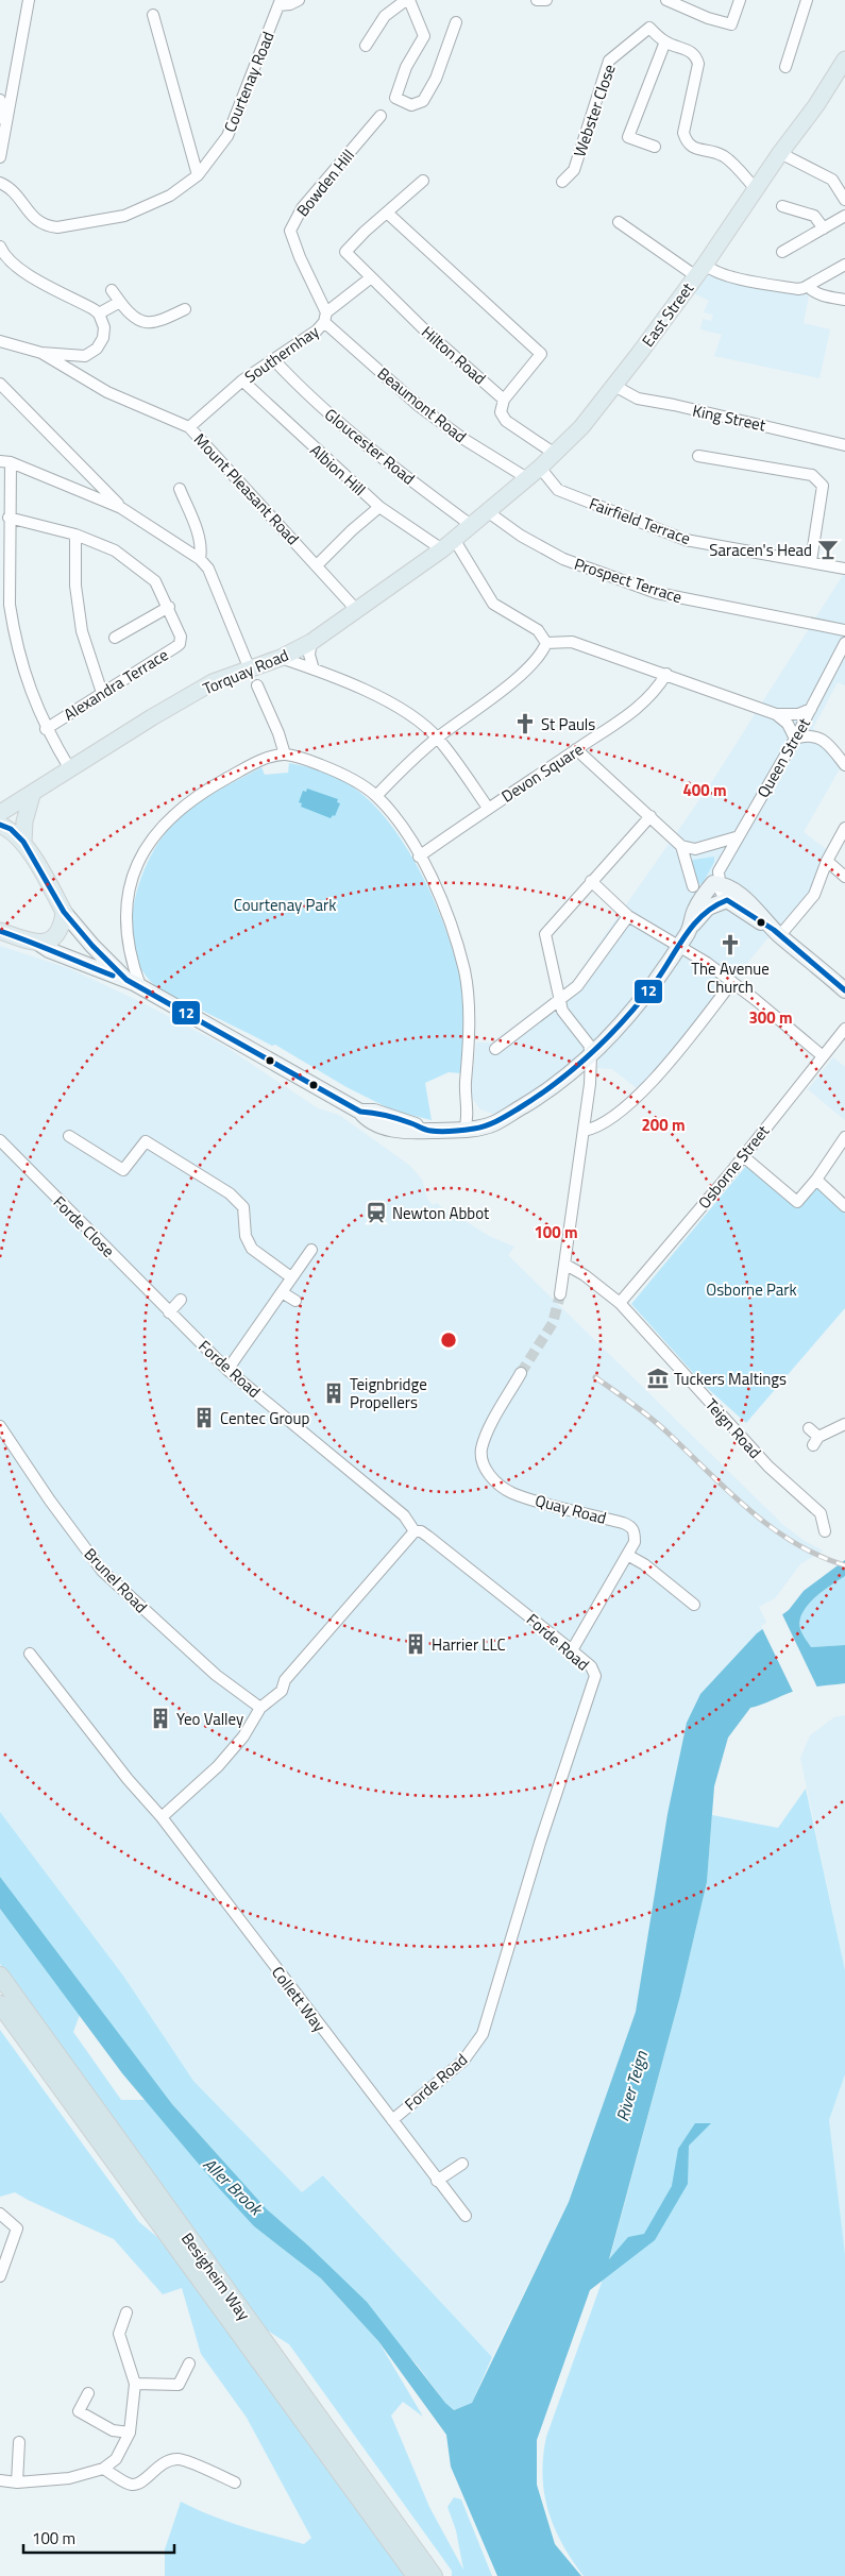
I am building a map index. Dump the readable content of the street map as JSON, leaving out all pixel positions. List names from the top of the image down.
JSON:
{
  "streets": {
    "highway": ["Besigheim Way"],
    "main road": ["East Street", "Torquay Road", "Queen Street"],
    "street": [
      "Courtenay Road",
      "Webster Close",
      "Bowden Hill",
      "Southernhay",
      "Hilton Road",
      "Beaumont Road",
      "King Street",
      "Gloucester Road",
      "Albion Hill",
      "Mount Pleasant Road",
      "Fairfield Terrace",
      "Prospect Terrace",
      "Alexandra Terrace",
      "Devon Square",
      "Osborne Street",
      "Forde Close",
      "Forde Road",
      "Teign Road",
      "Quay Road",
      "Brunel Road",
      "Collett Way"
    ]
  },
  "crossings": [
    ["Webster Close", "East Street"],
    ["Bowden Hill", "Southernhay"],
    ["Bowden Hill", "Beaumont Road"],
    ["East Street", "Beaumont Road"],
    ["East Street", "King Street"],
    ["East Street", "Gloucester Road"],
    ["East Street", "Albion Hill"],
    ["East Street", "Fairfield Terrace"],
    ["East Street", "Prospect Terrace"],
    ["East Street", "Torquay Road"],
    ["Southernhay", "Hilton Road"],
    ["Southernhay", "Beaumont Road"],
    ["Southernhay", "Gloucester Road"],
    ["Southernhay", "Albion Hill"],
    ["Southernhay", "Mount Pleasant Road"],
    ["Albion Hill", "Torquay Road"],
    ["Torquay Road", "Devon Square"],
    ["Osborne Street", "Teign Road"],
    ["Forde Close", "Forde Road"],
    ["Forde Road", "Quay Road"],
    ["Forde Road", "Collett Way"]
  ],
  "water": ["River Teign", "Aller Brook"],
  "parks": ["Courtenay Park", "Osborne Park"],
  "places": {
    "bar": ["Saracen's Head"],
    "church": ["St Pauls", "The Avenue Church"],
    "station": ["Newton Abbot"],
    "museum": ["Tuckers Maltings"],
    "building": [
      "Teignbridge Propellers",
      "Centec Group",
      "Harrier LLC",
      "Yeo Valley"
    ]
  },
  "lines": ["transit line 12"],
  "scale_bar": "100 m",
  "rings": [
    "400 m",
    "300 m",
    "200 m",
    "100 m"
  ]
}
